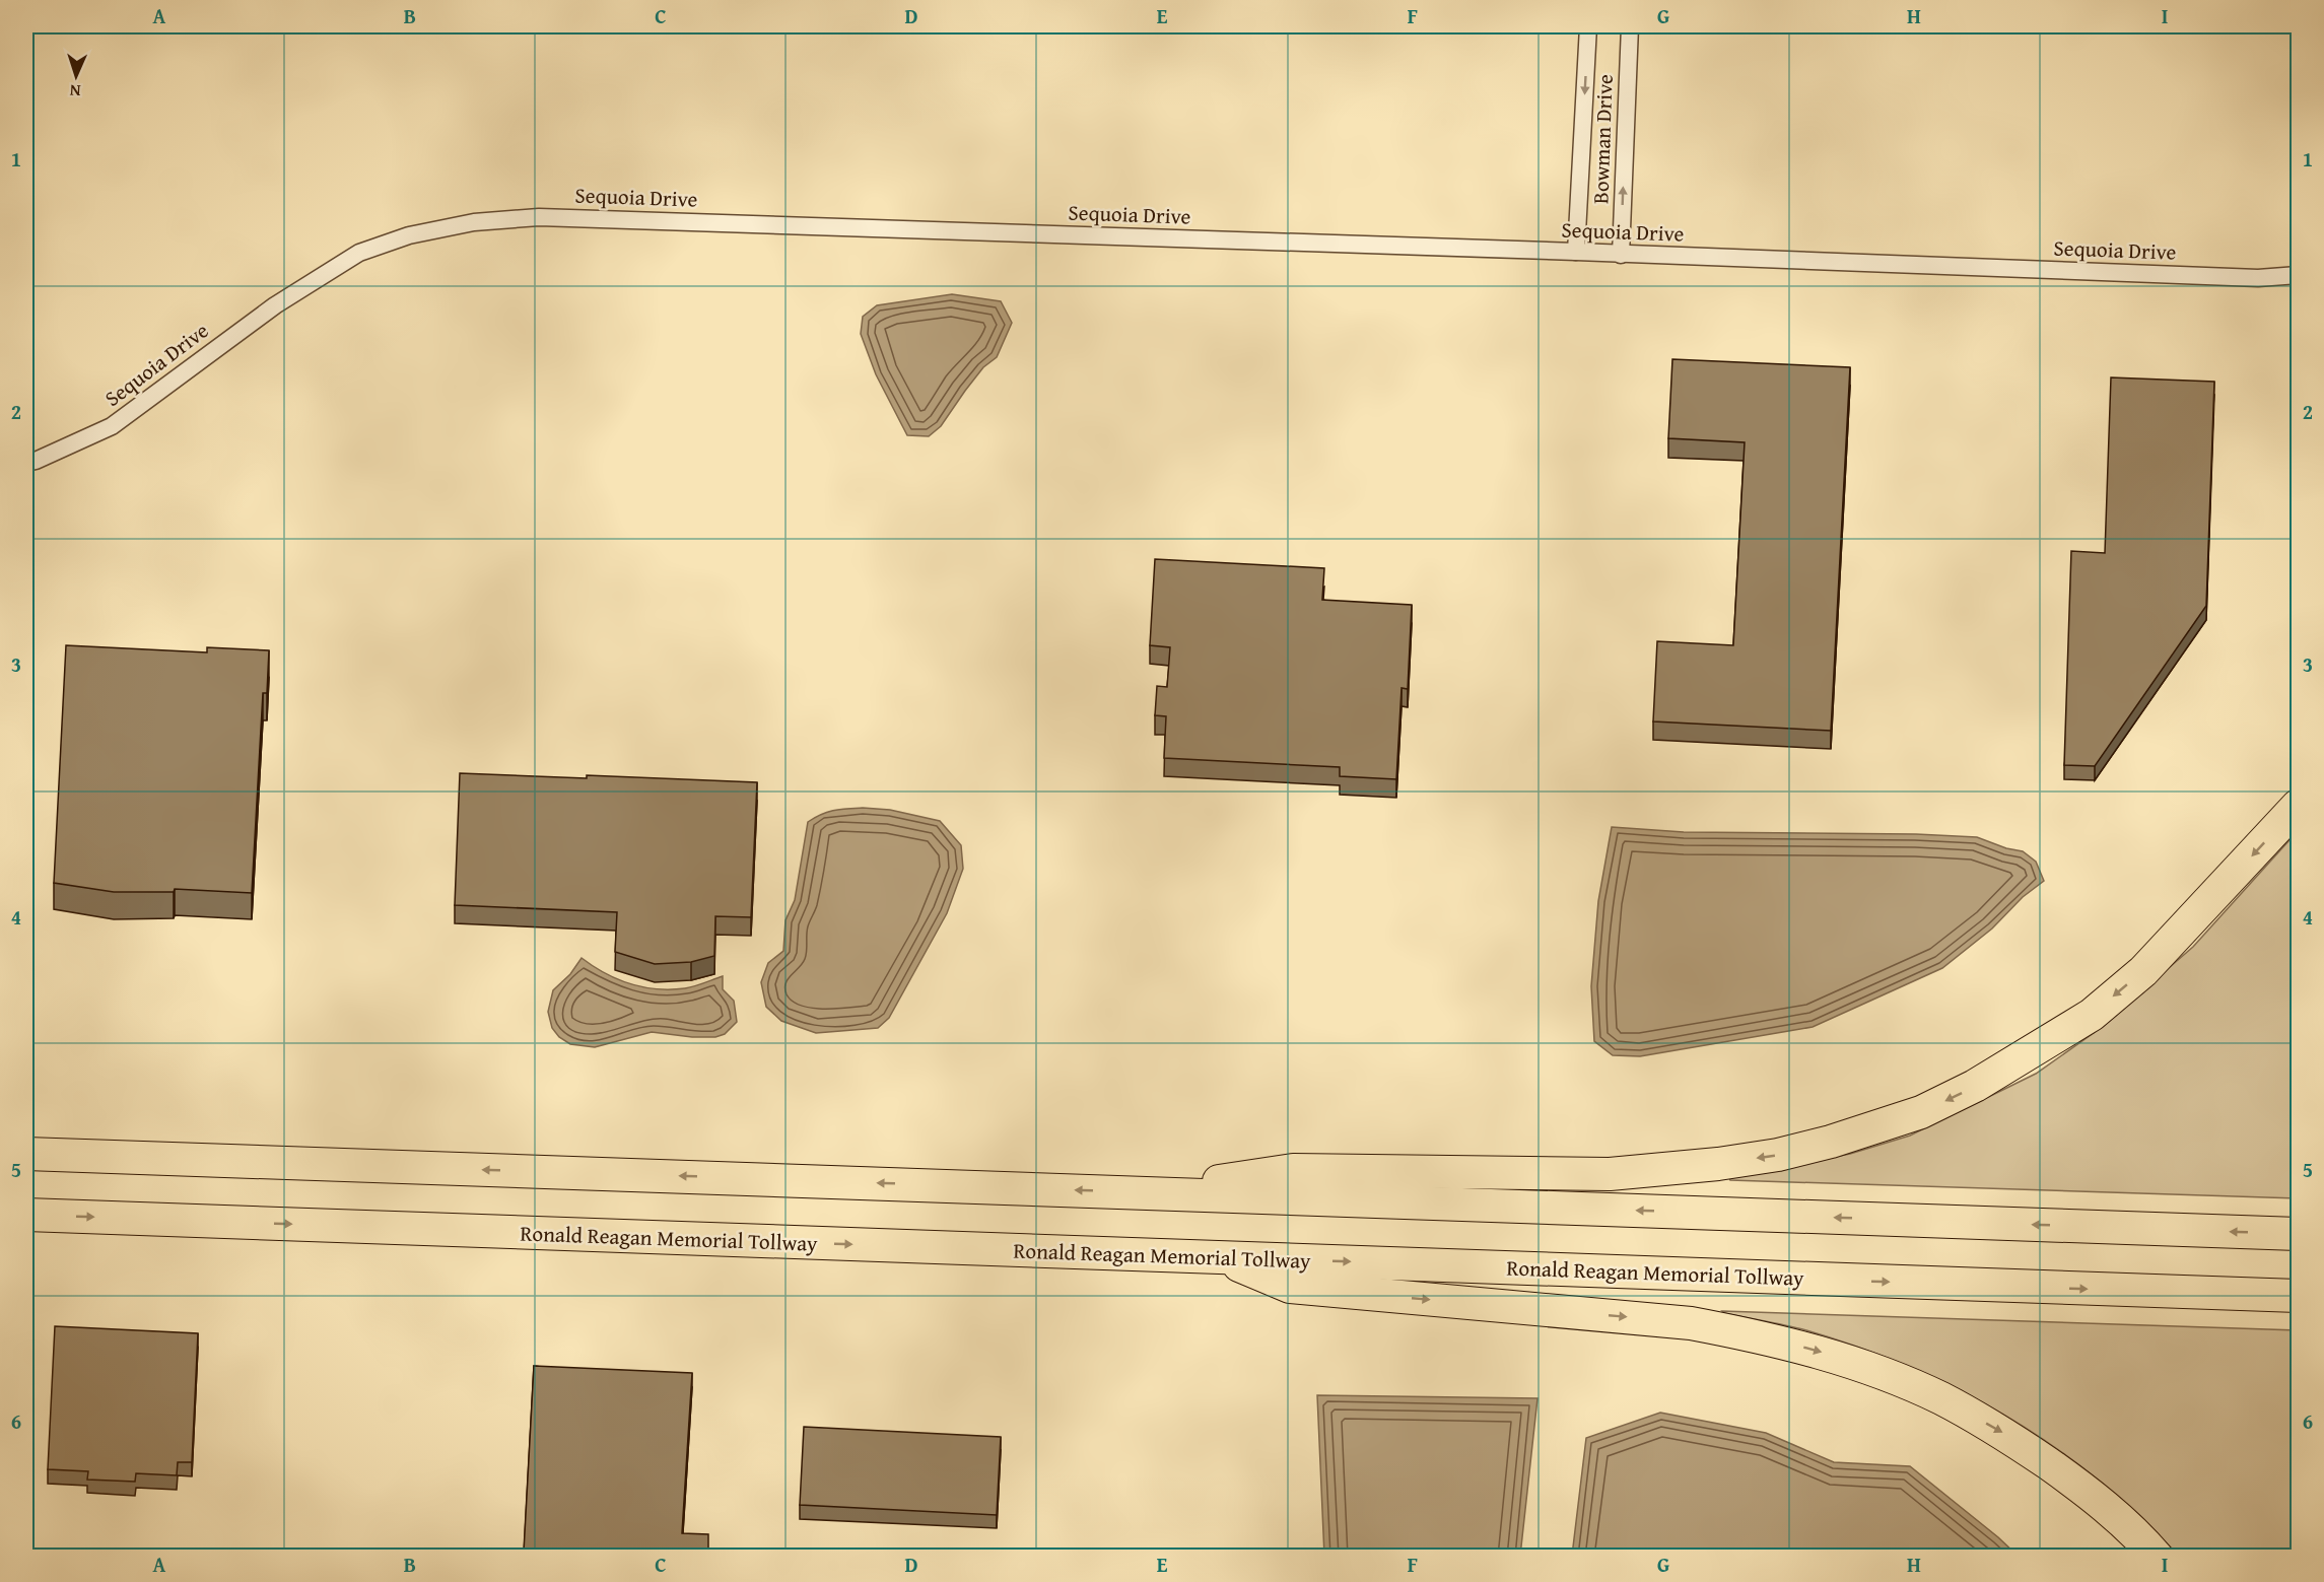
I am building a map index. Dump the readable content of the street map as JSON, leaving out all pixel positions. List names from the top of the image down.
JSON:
{
  "streets": {
    "highway": ["Ronald Reagan Memorial Tollway"],
    "street": ["Bowman Drive", "Sequoia Drive"]
  },
  "crossings": [
    ["Bowman Drive", "Sequoia Drive"]
  ],
  "north": "bottom",
  "grid": {
    "columns": [
      "A",
      "B",
      "C",
      "D",
      "E",
      "F",
      "G",
      "H",
      "I"
    ],
    "rows": [
      "1",
      "2",
      "3",
      "4",
      "5",
      "6"
    ]
  }
}
